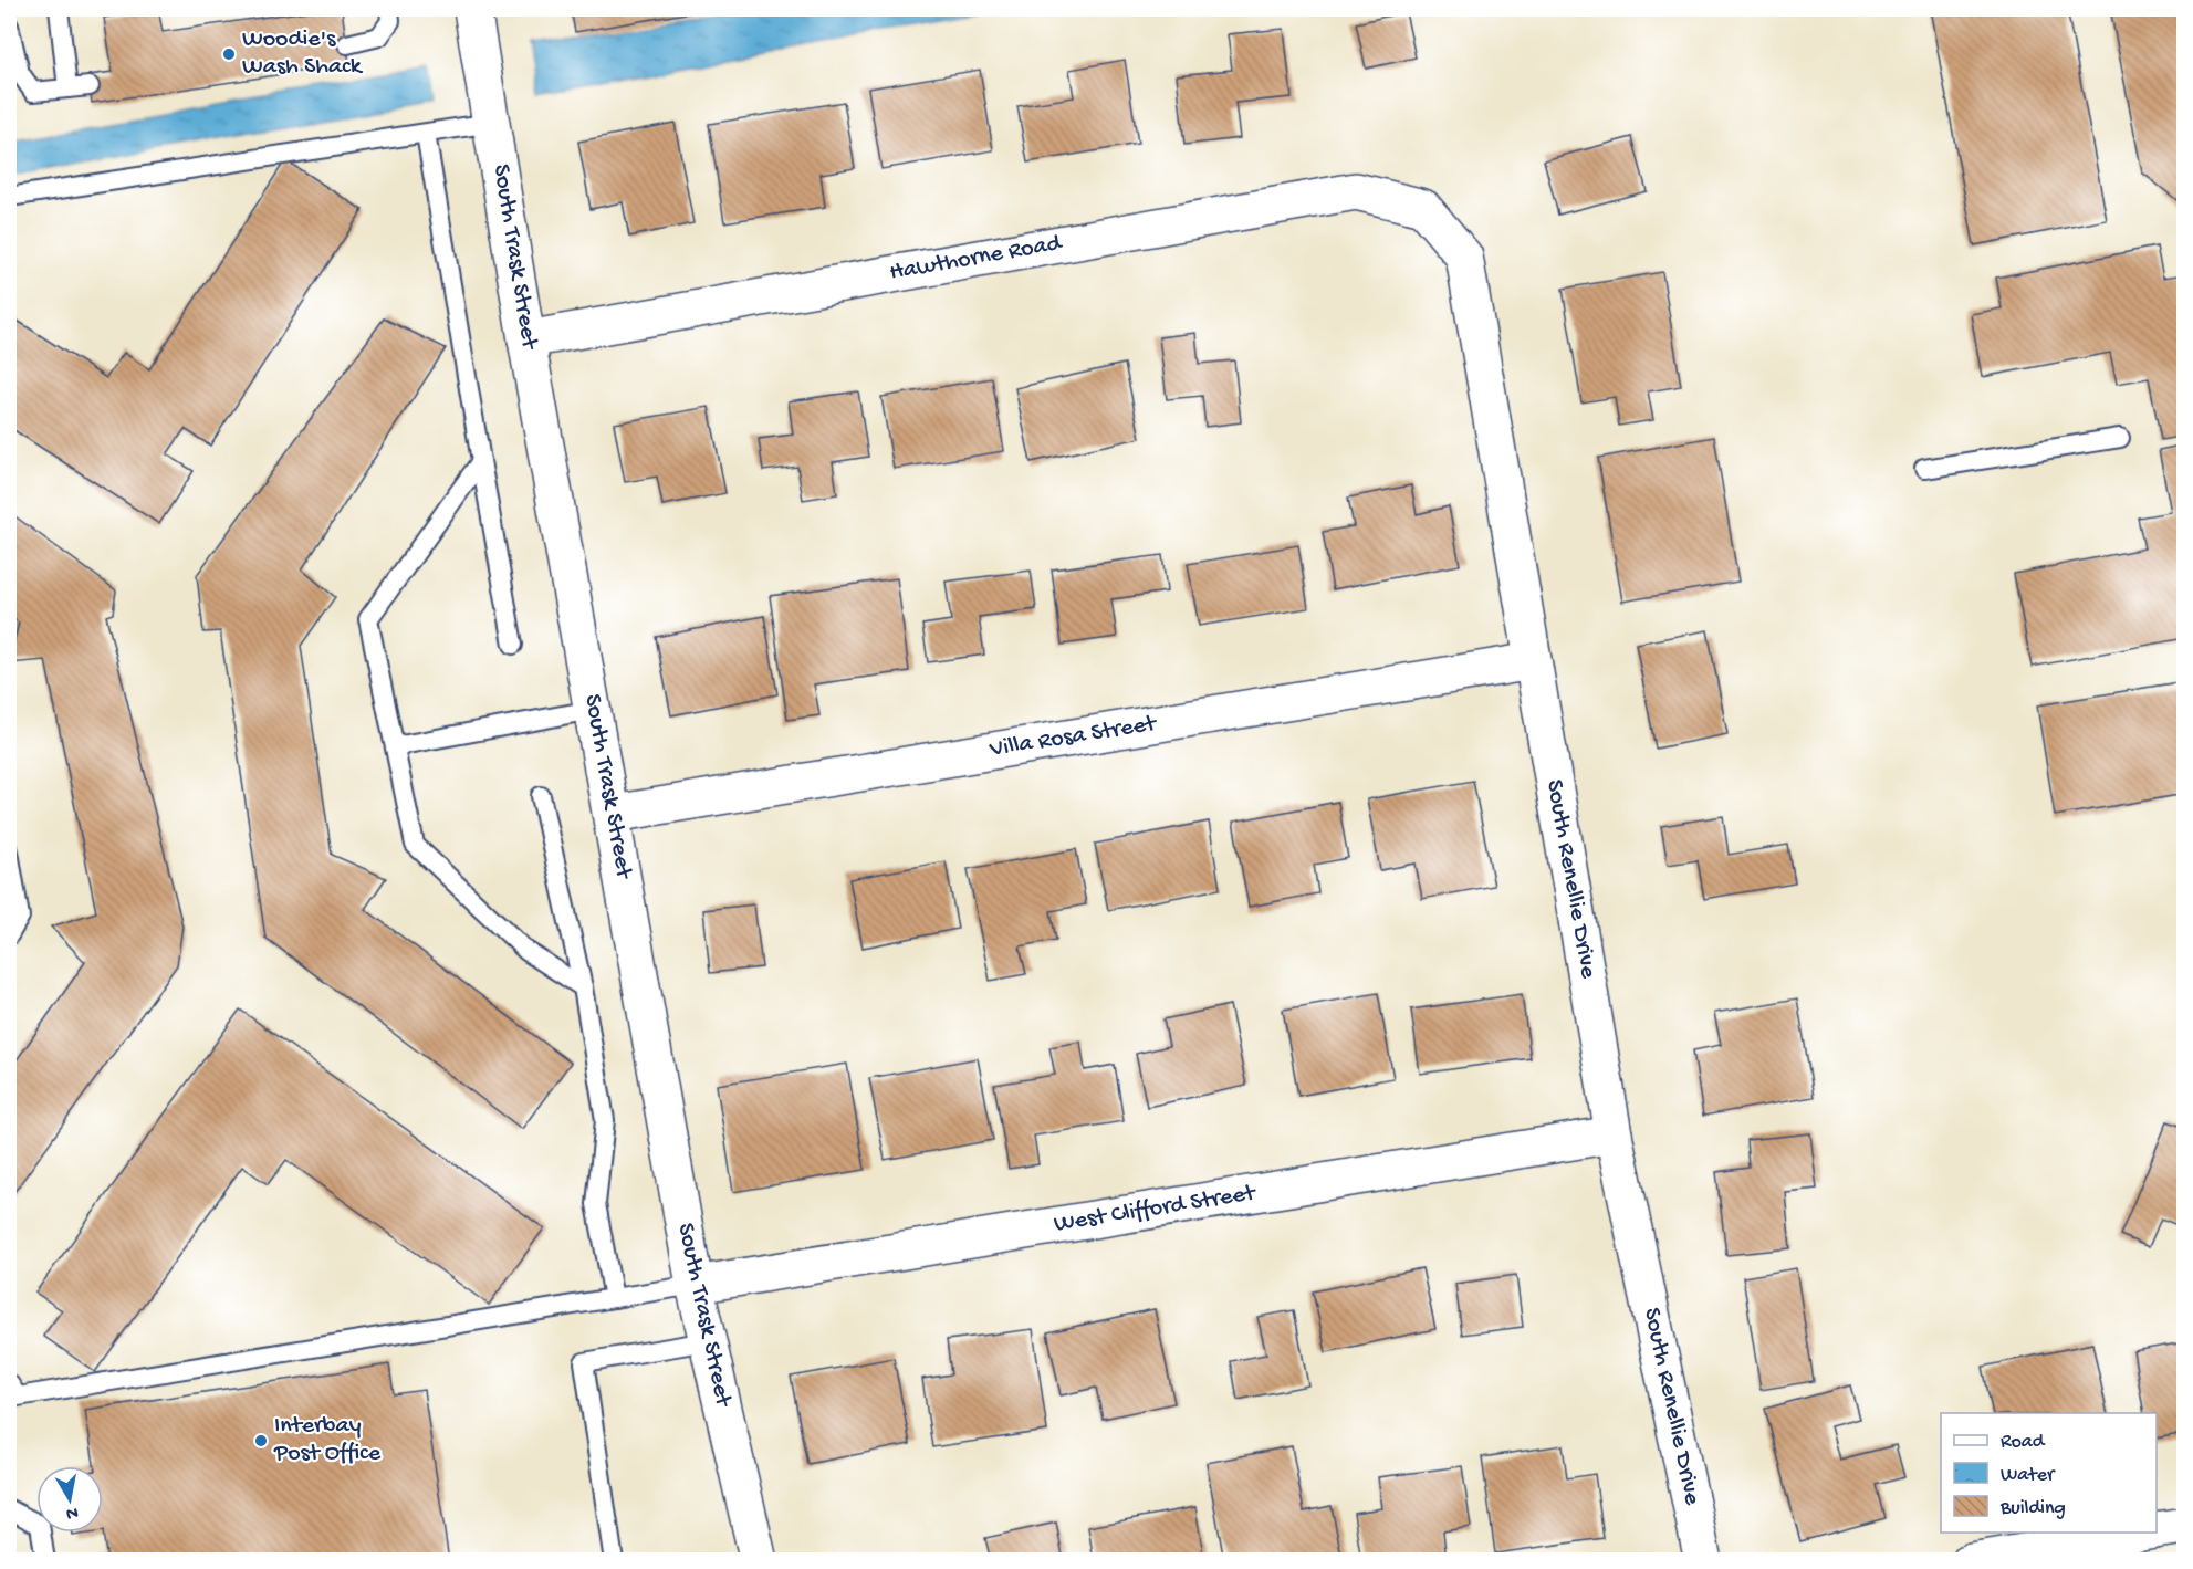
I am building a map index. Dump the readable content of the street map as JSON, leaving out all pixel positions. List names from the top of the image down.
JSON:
{
  "streets": {
    "street": [
      "South Trask Street",
      "Hawthorne Road",
      "Villa Rosa Street",
      "South Renellie Drive",
      "West Clifford Street"
    ]
  },
  "crossings": [
    ["South Trask Street", "Hawthorne Road"],
    ["South Trask Street", "Villa Rosa Street"],
    ["South Trask Street", "West Clifford Street"],
    ["Hawthorne Road", "South Renellie Drive"],
    ["Villa Rosa Street", "South Renellie Drive"],
    ["South Renellie Drive", "West Clifford Street"]
  ],
  "places": ["Woodie's Wash Shack", "Interbay Post Office"],
  "legend": ["Road", "Water", "Building"],
  "north": "bottom"
}
